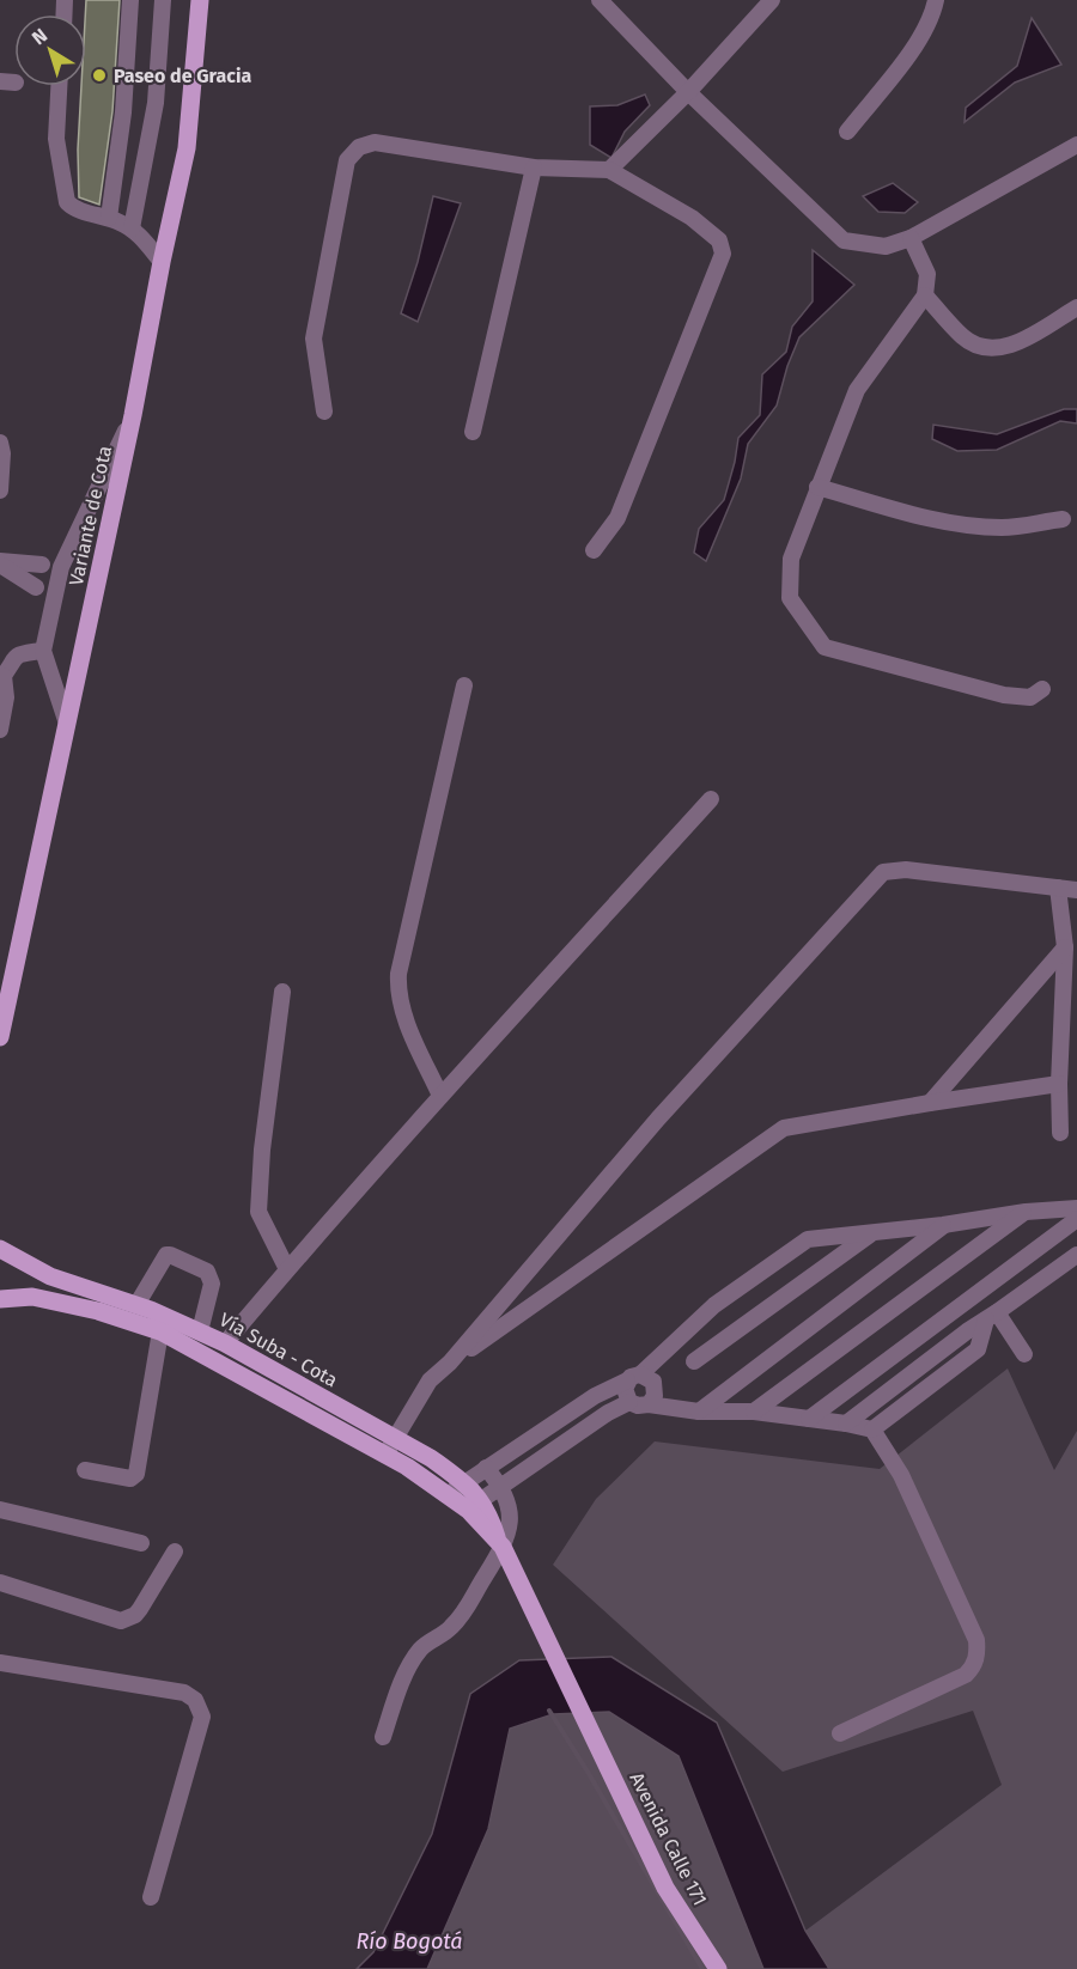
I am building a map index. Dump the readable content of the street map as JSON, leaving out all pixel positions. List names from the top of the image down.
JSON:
{
  "streets": {
    "main road": ["Variante de Cota", "Vía Suba - Cota", "Avenida Calle 171"]
  },
  "crossings": [
    ["Vía Suba - Cota", "Avenida Calle 171"]
  ],
  "water": ["Río Bogotá"],
  "places": ["Paseo de Gracia"],
  "north": "top left"
}
